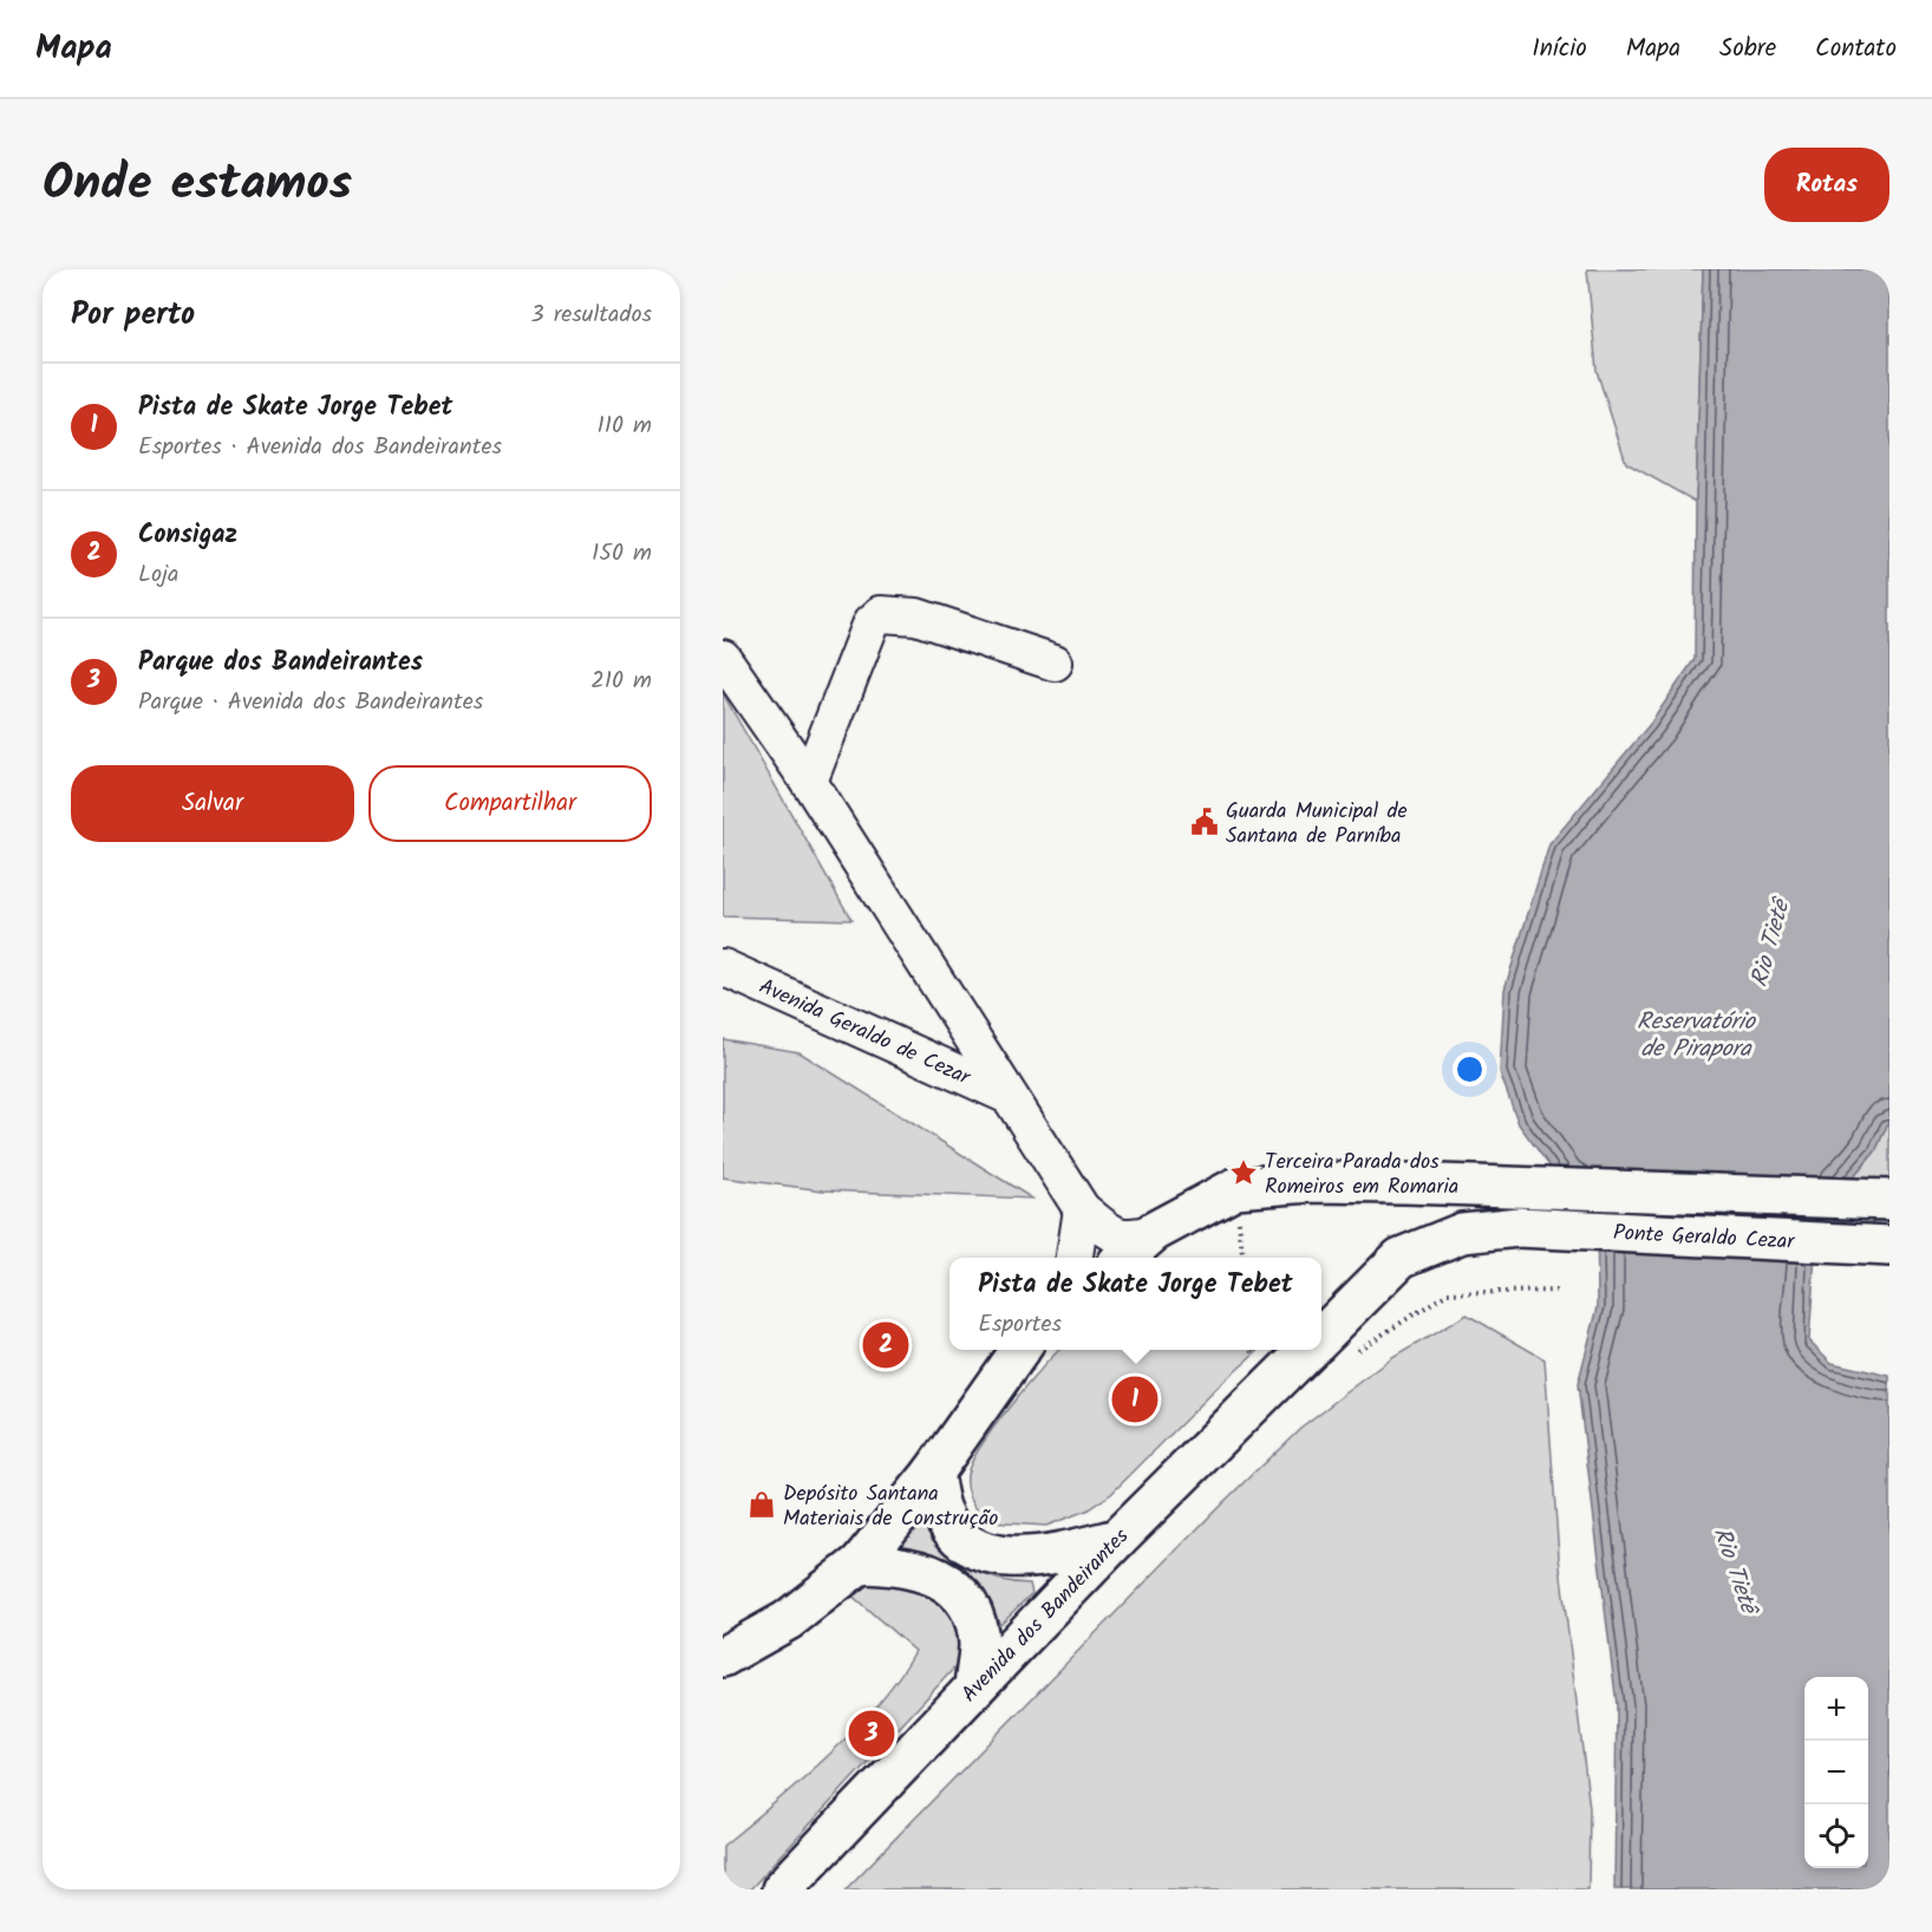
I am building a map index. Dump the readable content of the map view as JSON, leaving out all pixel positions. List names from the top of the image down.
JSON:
{
  "streets": {
    "main road": ["Ponte Geraldo Cezar", "Avenida dos Bandeirantes"],
    "street": ["Avenida Geraldo de Cezar"]
  },
  "crossings": [
    ["Ponte Geraldo Cezar", "Avenida dos Bandeirantes"]
  ],
  "water": ["Rio Tietê", "Reservatório de Pirapora"],
  "places": {
    "public building": ["Guarda Municipal de Santana de Parníba"],
    "place": ["Terceira Parada dos Romeiros em Romaria"],
    "shop": ["Depósito Santana Materiais de Construção"]
  },
  "page": {
    "header": "Mapa",
    "nav": [
      "Início",
      "Mapa",
      "Sobre",
      "Contato"
    ],
    "title": "Onde estamos",
    "buttons": [
      "Rotas",
      ["Salvar", "Compartilhar"]
    ],
    "heading": ["Por perto", "3 resultados"],
    "list": [
      {
        "mark": "1",
        "name": "Pista de Skate Jorge Tebet",
        "note": "Esportes · Avenida dos Bandeirantes",
        "value": "110 m"
      },
      {
        "mark": "2",
        "name": "Consigaz",
        "note": "Loja",
        "value": "150 m"
      },
      {
        "mark": "3",
        "name": "Parque dos Bandeirantes",
        "note": "Parque · Avenida dos Bandeirantes",
        "value": "210 m"
      }
    ],
    "popup": ["Pista de Skate Jorge Tebet", "Esportes"],
    "pins": ["2", "1", "3"],
    "map_buttons": ["+", "−"]
  }
}
